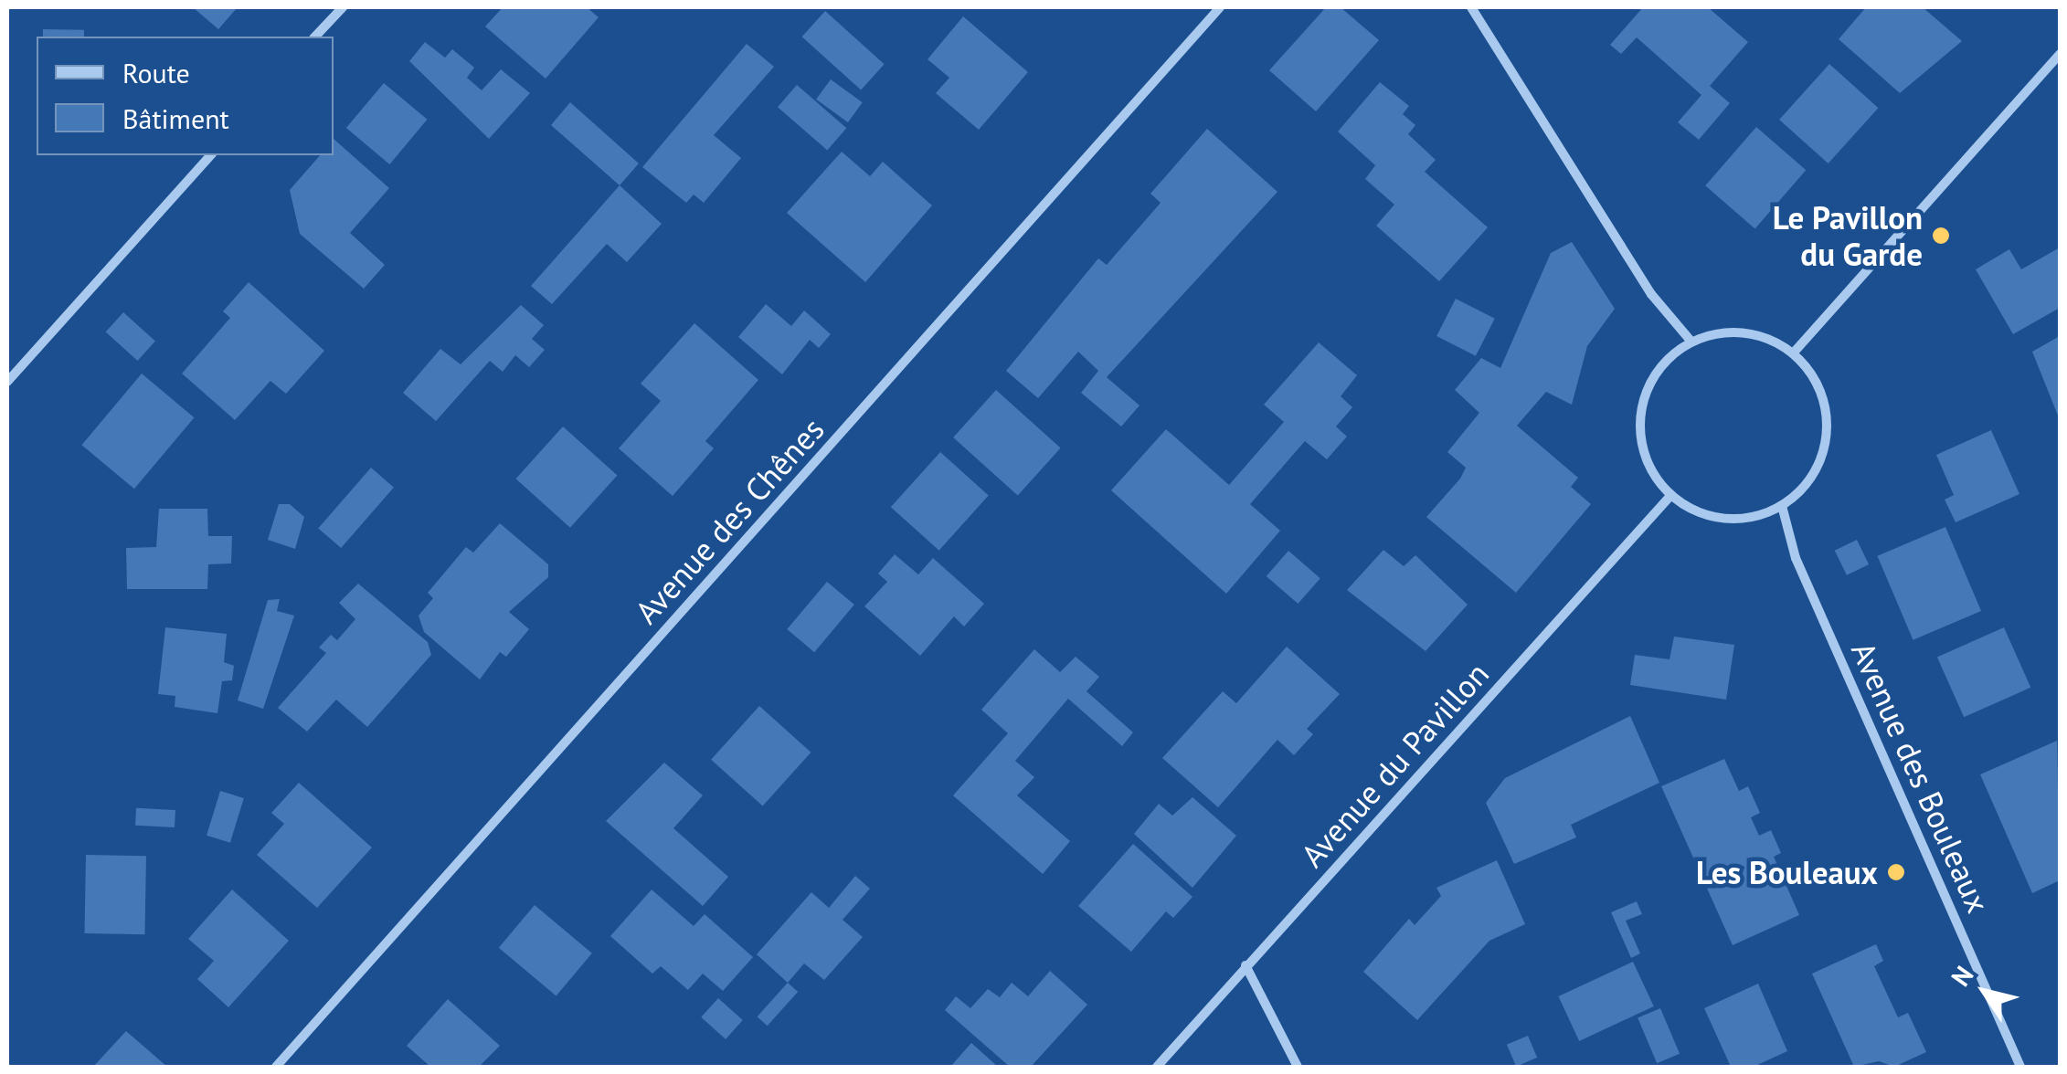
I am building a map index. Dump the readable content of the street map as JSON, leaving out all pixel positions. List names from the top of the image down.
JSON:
{
  "streets": {
    "street": ["Avenue des Chênes", "Avenue du Pavillon", "Avenue des Bouleaux"]
  },
  "crossings": [
    ["Avenue du Pavillon", "Avenue des Bouleaux"]
  ],
  "places": ["Le Pavillon du Garde", "Les Bouleaux"],
  "legend": ["Route", "Bâtiment"],
  "north": "top left"
}
